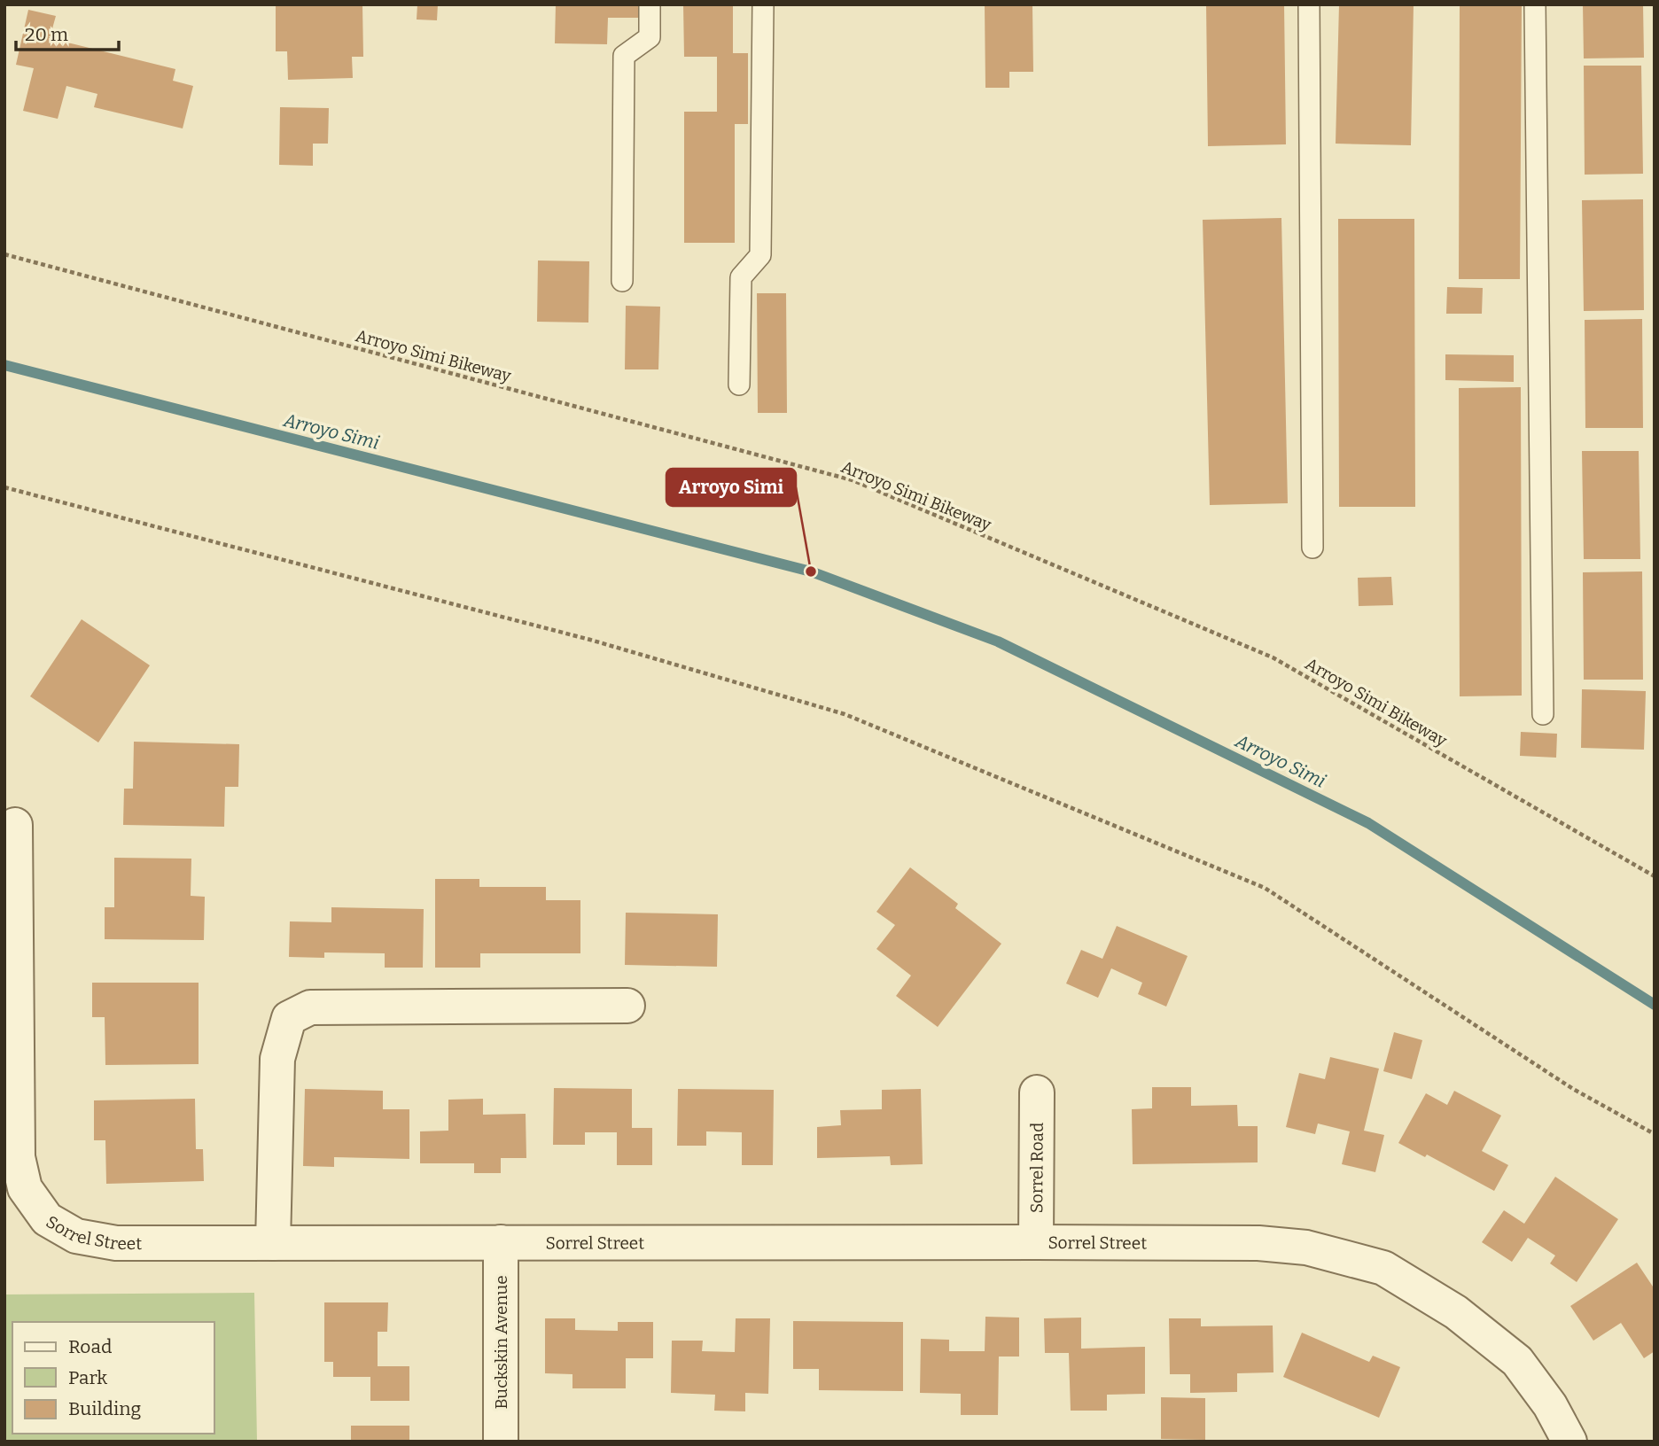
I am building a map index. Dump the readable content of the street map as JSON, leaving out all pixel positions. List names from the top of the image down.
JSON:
{
  "streets": {
    "street": ["Sorrel Road", "Sorrel Street", "Buckskin Avenue"],
    "path": ["Arroyo Simi Bikeway"]
  },
  "crossings": [
    ["Sorrel Road", "Sorrel Street"],
    ["Sorrel Street", "Buckskin Avenue"]
  ],
  "water": ["Arroyo Simi"],
  "places": ["Arroyo Simi"],
  "legend": ["Road", "Park", "Building"],
  "scale_bar": "20 m"
}
